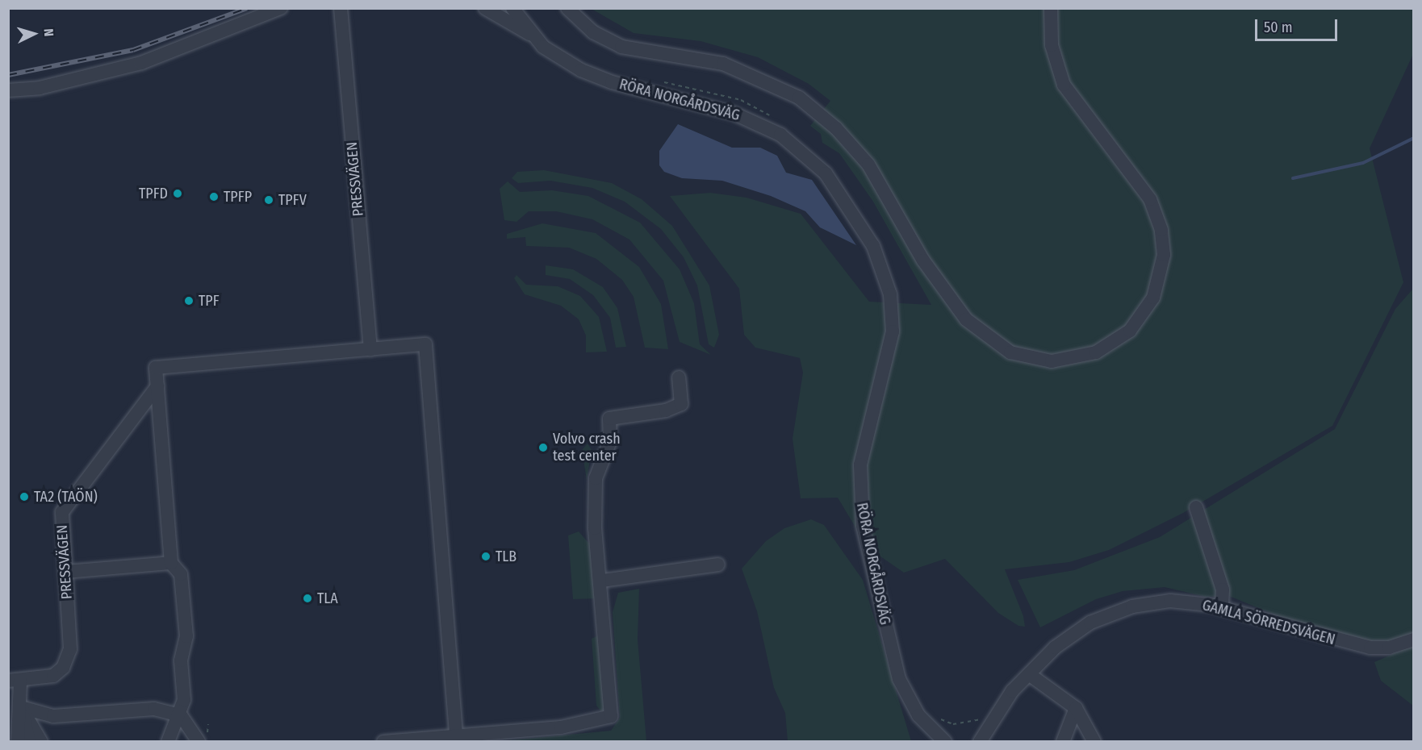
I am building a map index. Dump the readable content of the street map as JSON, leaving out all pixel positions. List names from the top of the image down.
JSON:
{
  "streets": {
    "street": ["RÖRA NORGÅRDSVÄG", "PRESSVÄGEN", "GAMLA SÖRREDSVÄGEN"]
  },
  "places": [
    "TPFD",
    "TPFP",
    "TPFV",
    "TPF",
    "Volvo crash test center",
    "TA2 (TAÖN)",
    "TLB",
    "TLA"
  ],
  "scale_bar": "50 m",
  "north": "right"
}
